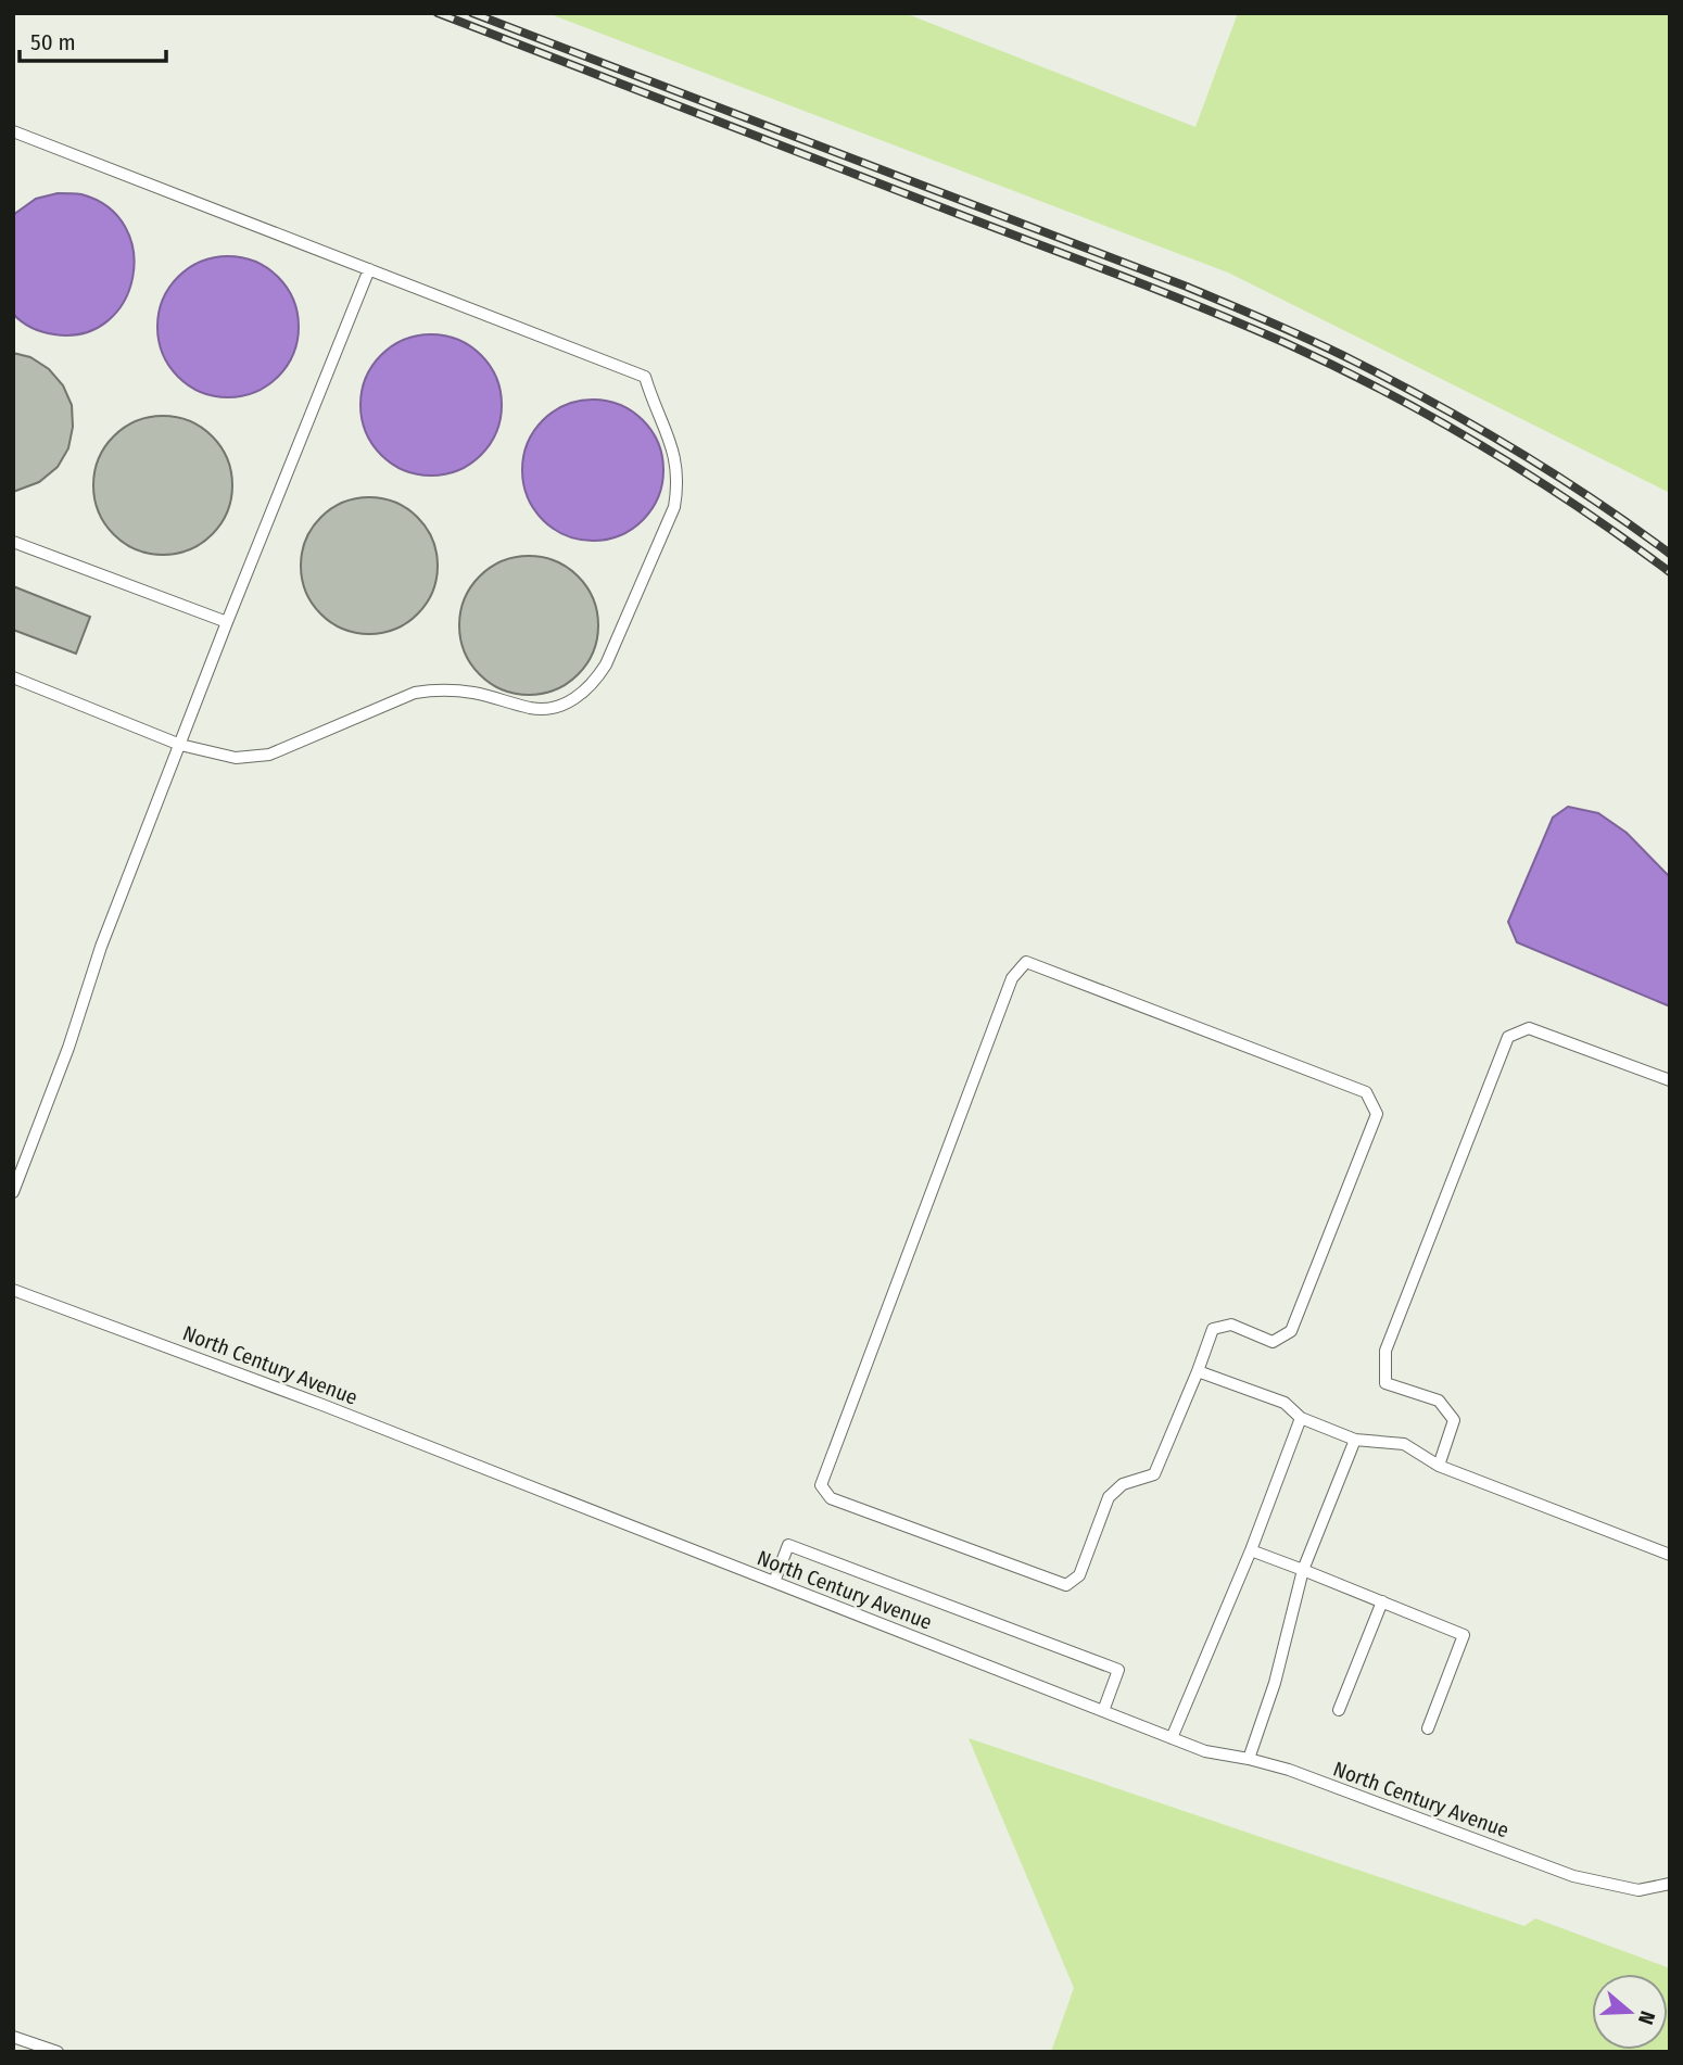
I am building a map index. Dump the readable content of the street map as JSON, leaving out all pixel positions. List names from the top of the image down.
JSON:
{
  "streets": {
    "lane": ["North Century Avenue"]
  },
  "scale_bar": "50 m",
  "north": "right"
}
